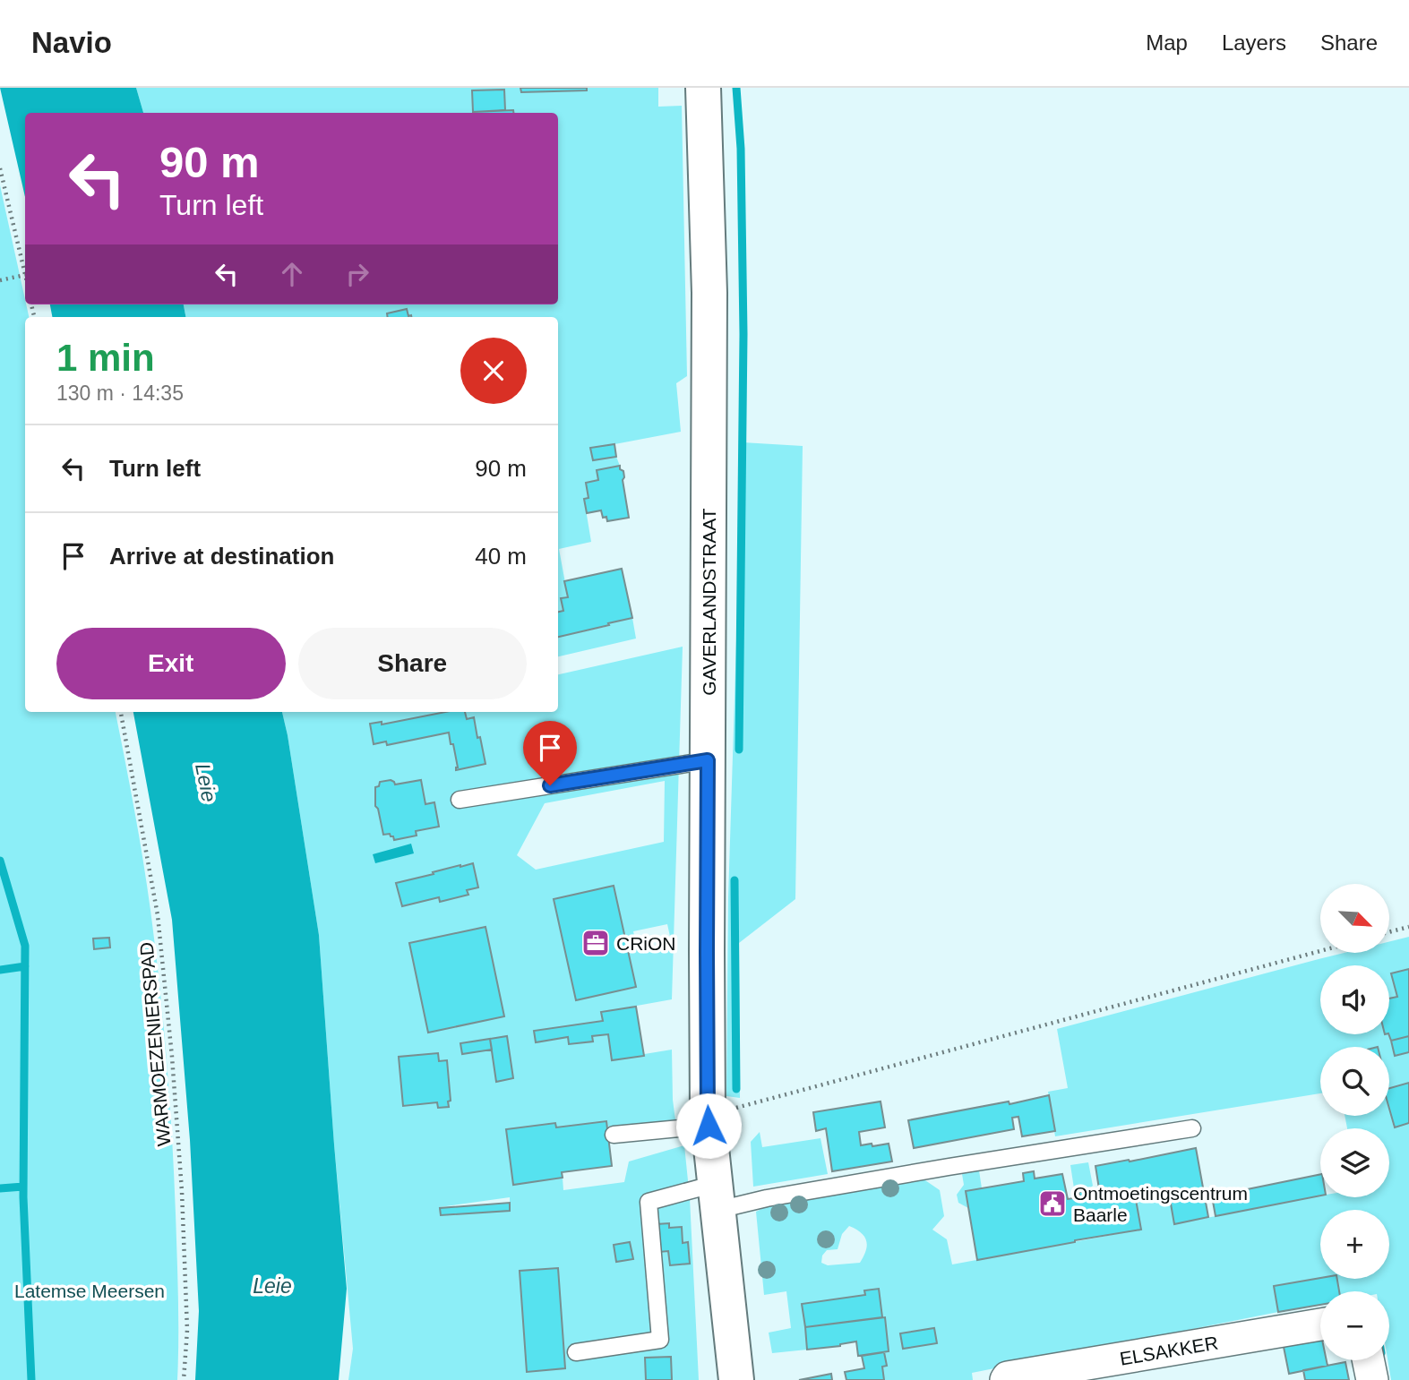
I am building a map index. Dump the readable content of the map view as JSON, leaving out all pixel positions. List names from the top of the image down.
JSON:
{
  "streets": {
    "main road": ["GAVERLANDSTRAAT"],
    "street": ["ELSAKKER"],
    "path": ["WARMOEZENIERSPAD"]
  },
  "water": ["Leie"],
  "parks": ["Latemse Meersen"],
  "places": {
    "office": ["CRiON"],
    "public building": ["Ontmoetingscentrum Baarle"]
  },
  "north": "bottom right",
  "page": {
    "header": "Navio",
    "nav": ["Map", "Layers", "Share"],
    "turn": ["90 m", "Turn left"],
    "heading": ["1 min", "130 m · 14:35"],
    "list": [
      {
        "name": "Turn left",
        "value": "90 m"
      },
      {
        "name": "Arrive at destination",
        "value": "40 m"
      }
    ],
    "buttons": ["Exit", "Share"],
    "map_buttons": ["+", "−"]
  }
}
